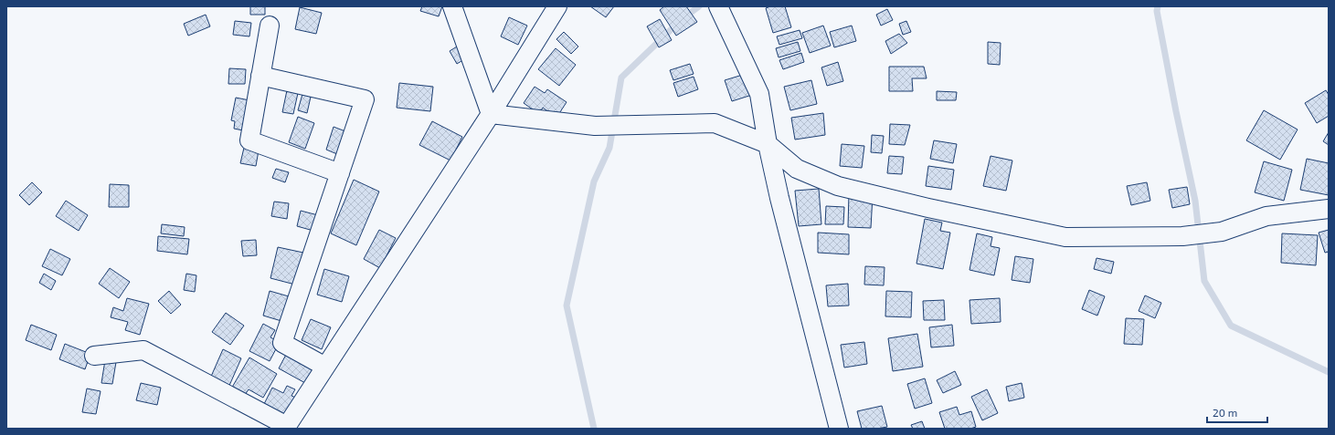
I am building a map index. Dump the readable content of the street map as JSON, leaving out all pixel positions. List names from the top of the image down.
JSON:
{
  "scale_bar": "20 m"
}
